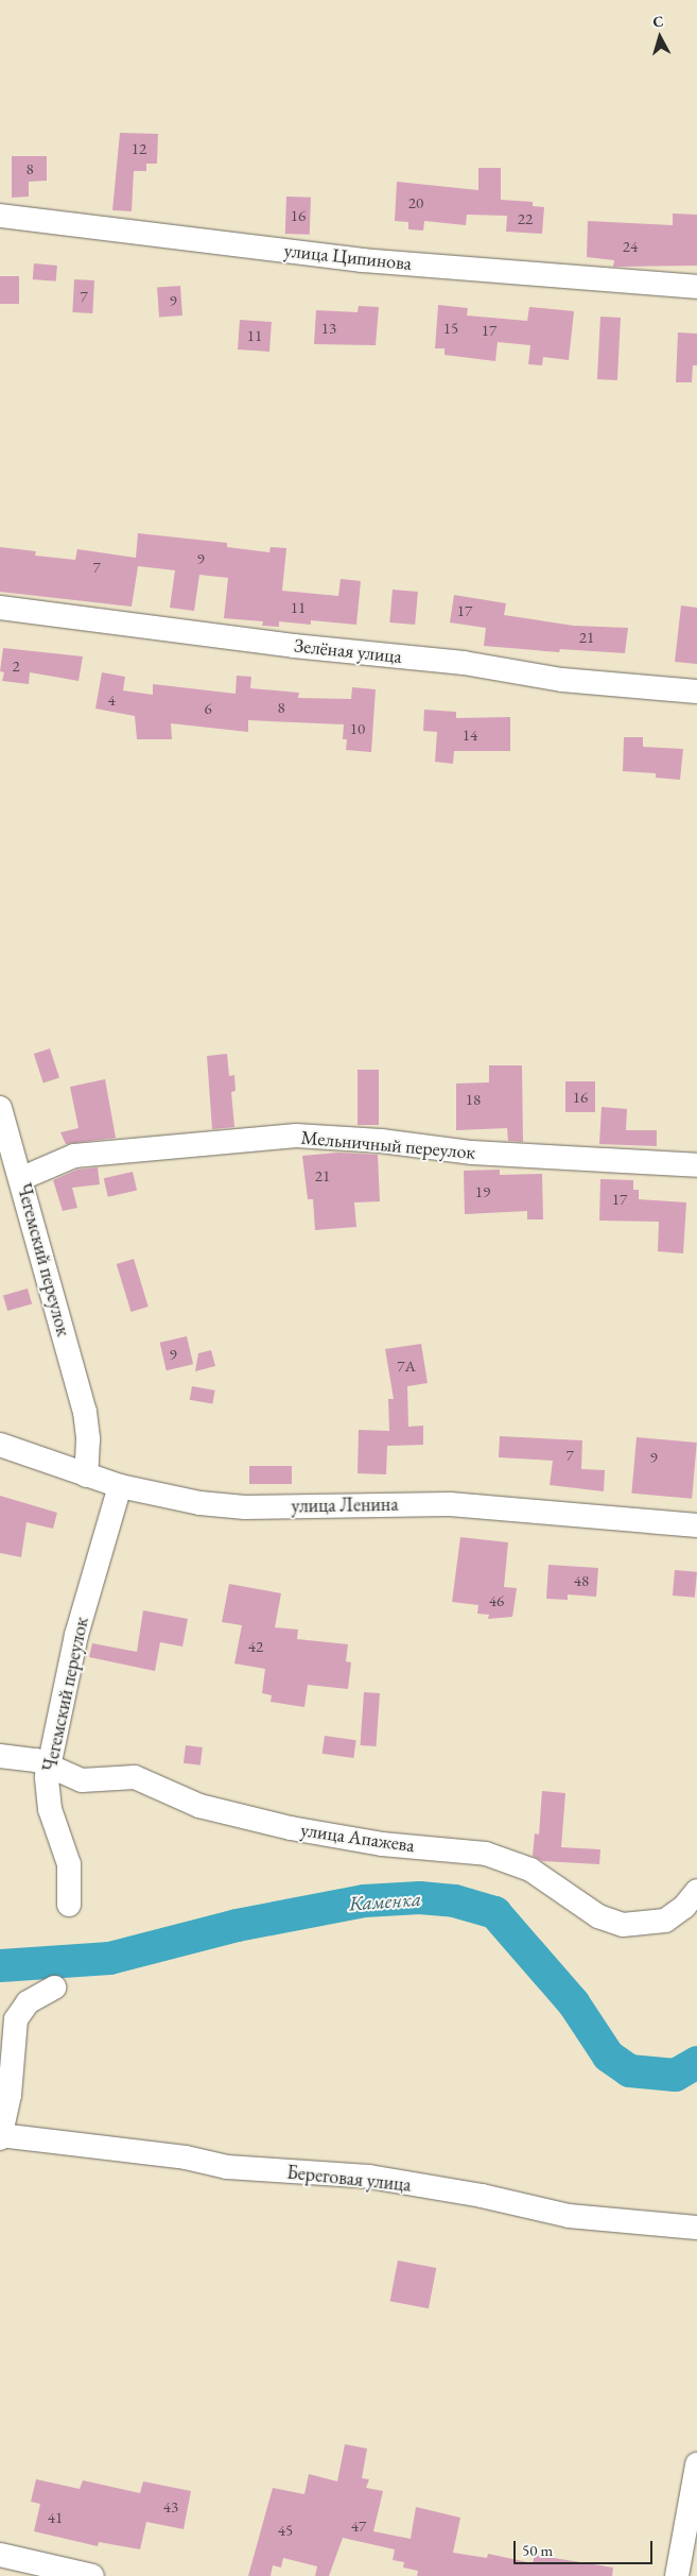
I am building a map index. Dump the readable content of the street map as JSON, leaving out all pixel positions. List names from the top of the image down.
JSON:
{
  "streets": {
    "street": [
      "улица Ципинова",
      "Зелёная улица",
      "Мельничный переулок",
      "Чегемский переулок",
      "улица Ленина",
      "улица Апажева",
      "Береговая улица"
    ]
  },
  "crossings": [
    ["Мельничный переулок", "Чегемский переулок"],
    ["Чегемский переулок", "улица Ленина"],
    ["Чегемский переулок", "улица Апажева"]
  ],
  "water": ["Каменка"],
  "house_numbers": [
    "12",
    "8",
    "20",
    "16",
    "22",
    "24",
    "7",
    "9",
    "13",
    "15",
    "17",
    "11",
    "9",
    "7",
    "11",
    "17",
    "21",
    "2",
    "4",
    "8",
    "6",
    "10",
    "14",
    "16",
    "18",
    "21",
    "19",
    "17",
    "9",
    "7А",
    "7",
    "9",
    "48",
    "46",
    "42",
    "43",
    "41",
    "47",
    "45"
  ],
  "scale_bar": "50 m",
  "north": "top"
}
